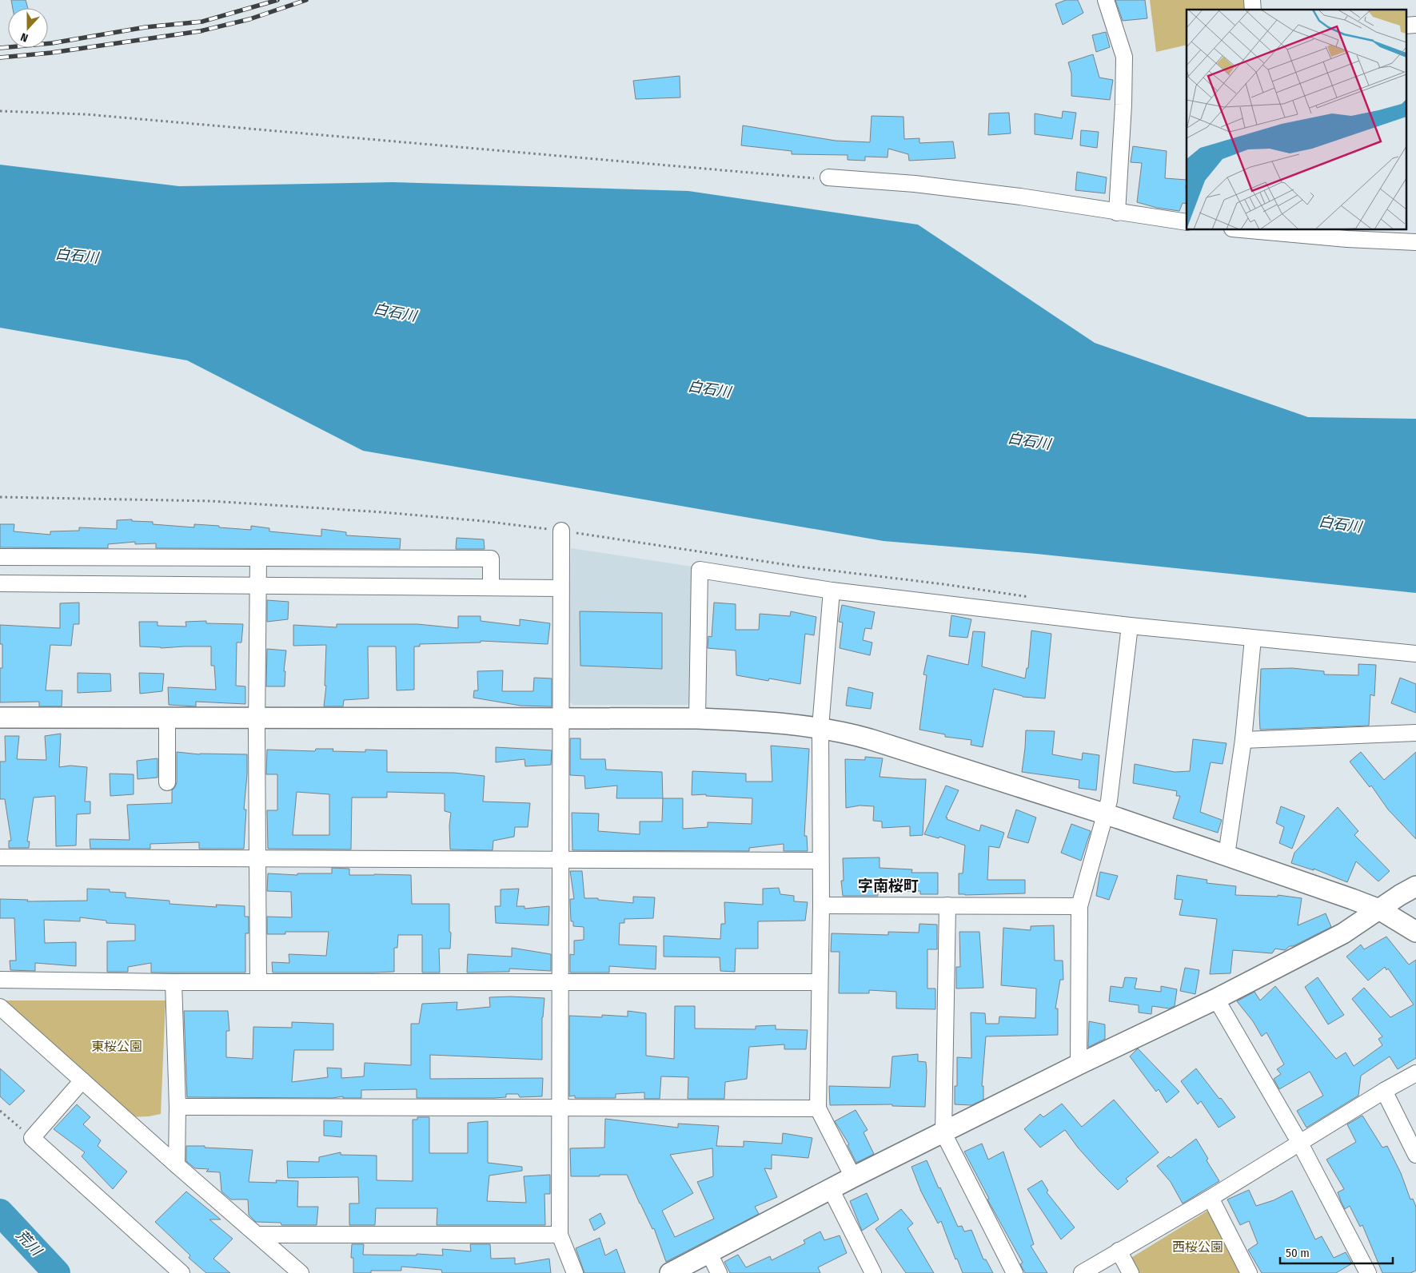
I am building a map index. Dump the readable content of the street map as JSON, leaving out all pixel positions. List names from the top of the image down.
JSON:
{
  "districts": ["字南桜町"],
  "water": ["白石川", "荒川"],
  "parks": ["東桜公園", "西桜公園"],
  "scale_bar": "50 m",
  "north": "bottom"
}
